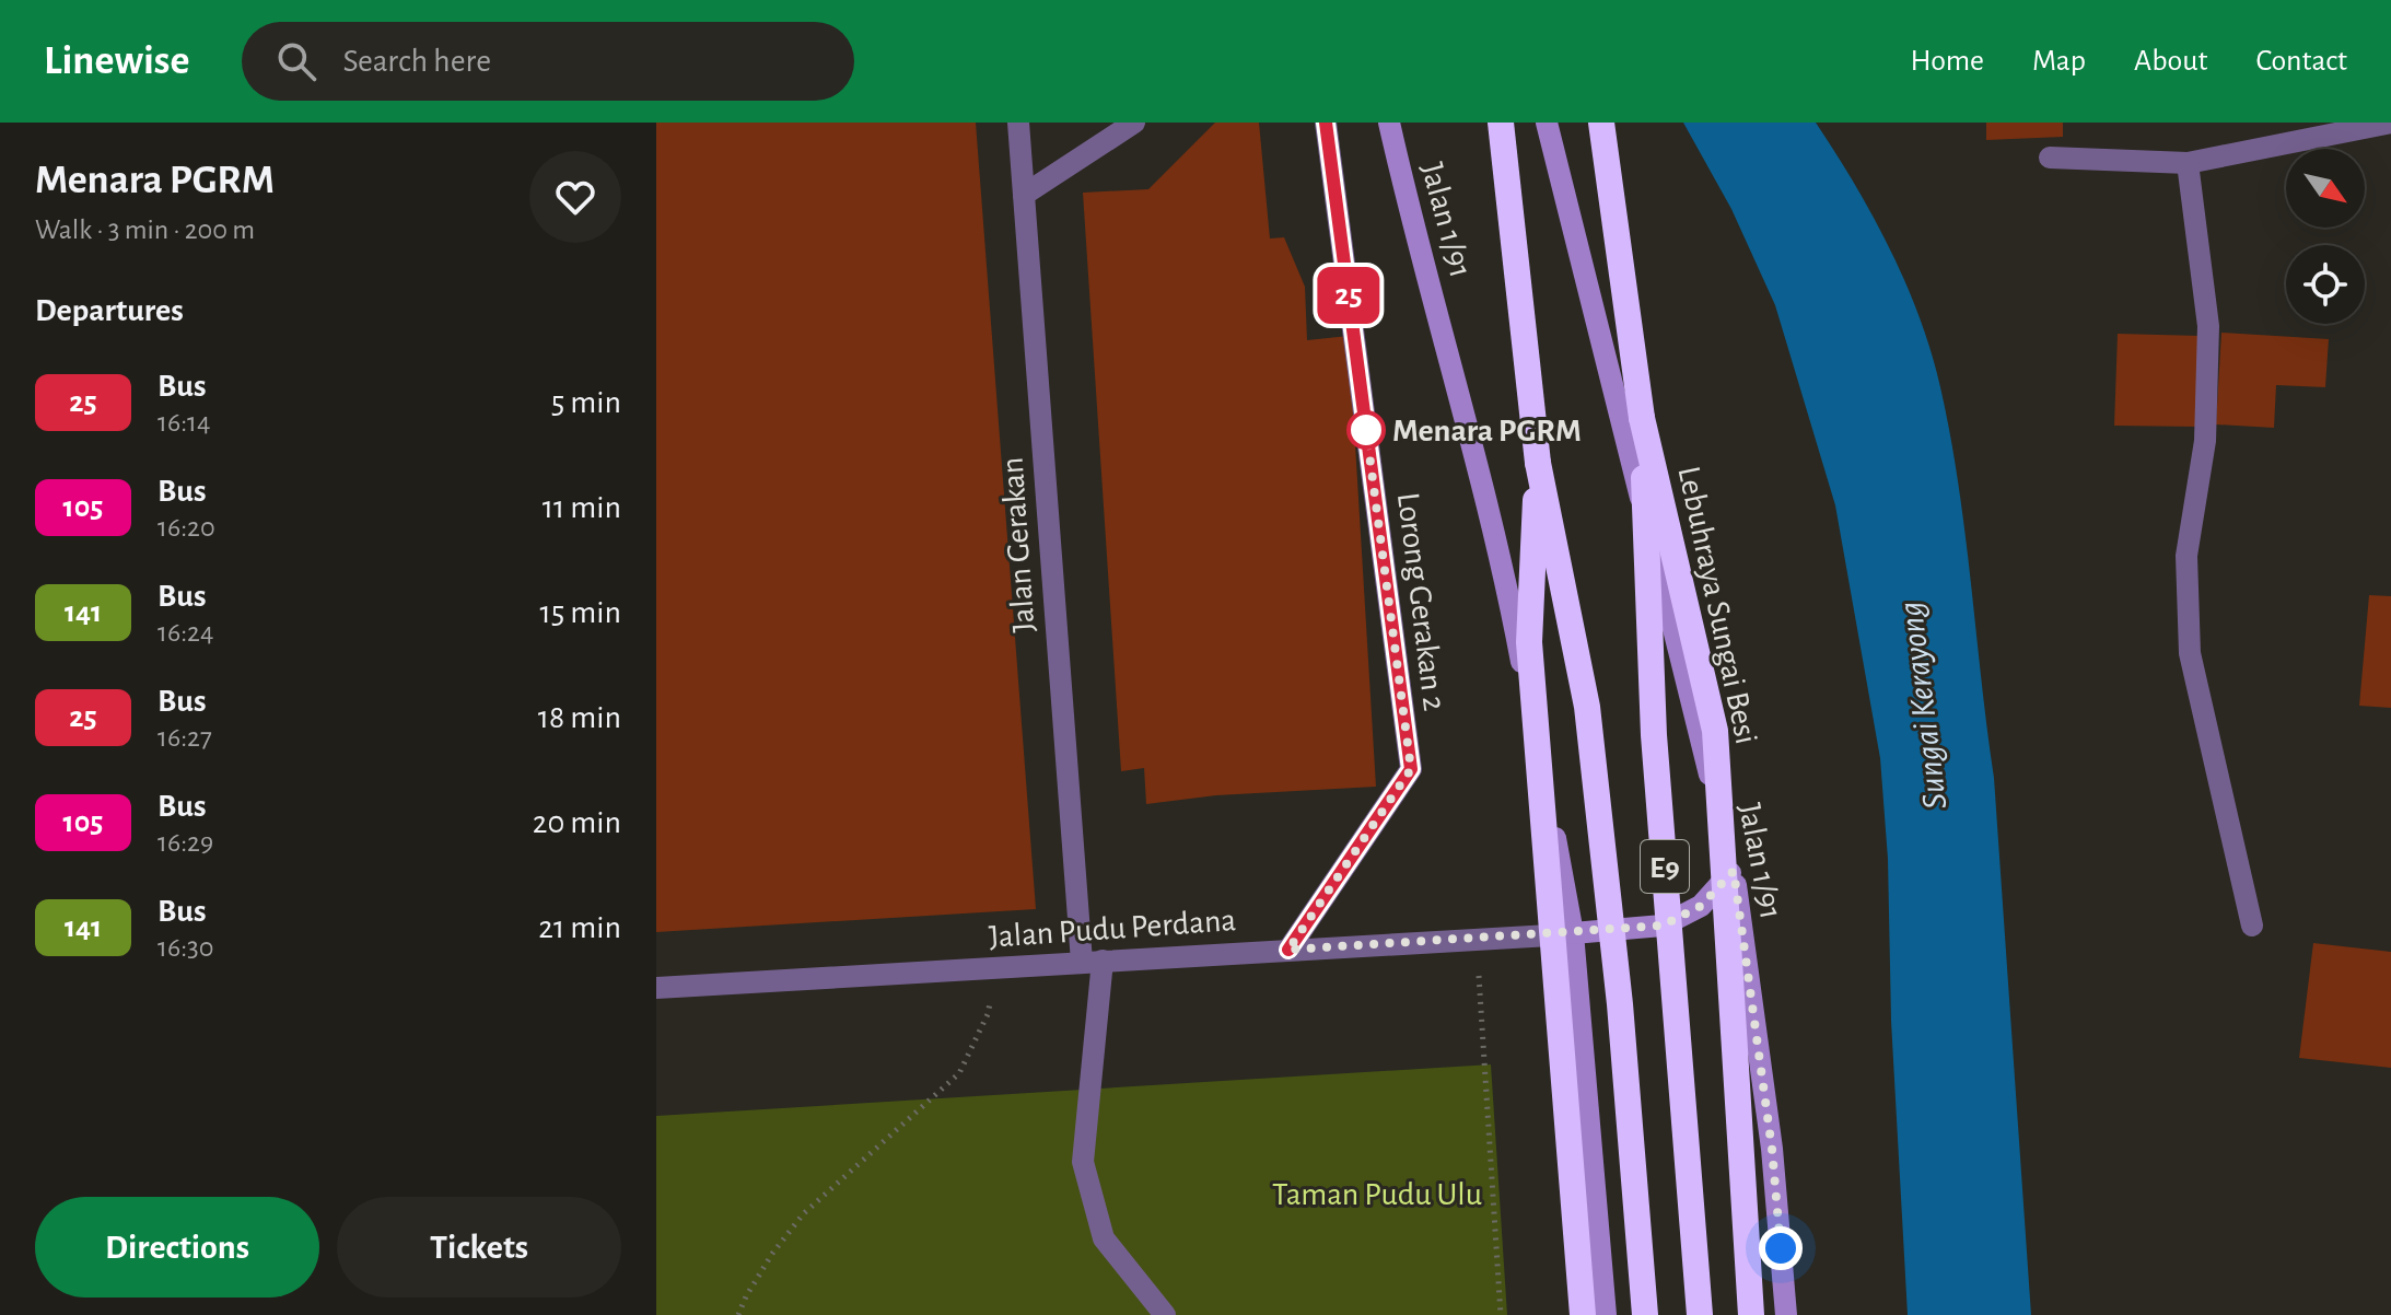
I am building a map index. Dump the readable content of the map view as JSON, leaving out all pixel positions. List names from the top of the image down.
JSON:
{
  "streets": {
    "highway": ["Lebuhraya Sungai Besi", "E9"],
    "street": [
      "Jalan 1/91",
      "Jalan Gerakan",
      "Lorong Gerakan 2",
      "Jalan Pudu Perdana"
    ]
  },
  "crossings": [
    ["Jalan 1/91", "Jalan Pudu Perdana"],
    ["Jalan Gerakan", "Jalan Pudu Perdana"],
    ["Lorong Gerakan 2", "Jalan Pudu Perdana"],
    ["Lebuhraya Sungai Besi", "E9"]
  ],
  "water": ["Sungai Kerayong"],
  "parks": ["Taman Pudu Ulu"],
  "places": ["Menara PGRM"],
  "lines": ["bus line 25"],
  "north": "bottom right",
  "page": {
    "header": "Linewise",
    "search": "Search here",
    "nav": [
      "Home",
      "Map",
      "About",
      "Contact"
    ],
    "heading": [
      ["Menara PGRM", "Walk · 3 min · 200 m"],
      "Departures"
    ],
    "on_map": "25",
    "list": [
      {
        "mark": "25",
        "name": "Bus",
        "note": "16:14",
        "value": "5 min"
      },
      {
        "mark": "105",
        "name": "Bus",
        "note": "16:20",
        "value": "11 min"
      },
      {
        "mark": "141",
        "name": "Bus",
        "note": "16:24",
        "value": "15 min"
      },
      {
        "mark": "25",
        "name": "Bus",
        "note": "16:27",
        "value": "18 min"
      },
      {
        "mark": "105",
        "name": "Bus",
        "note": "16:29",
        "value": "20 min"
      },
      {
        "mark": "141",
        "name": "Bus",
        "note": "16:30",
        "value": "21 min"
      }
    ],
    "buttons": ["Directions", "Tickets"]
  }
}
